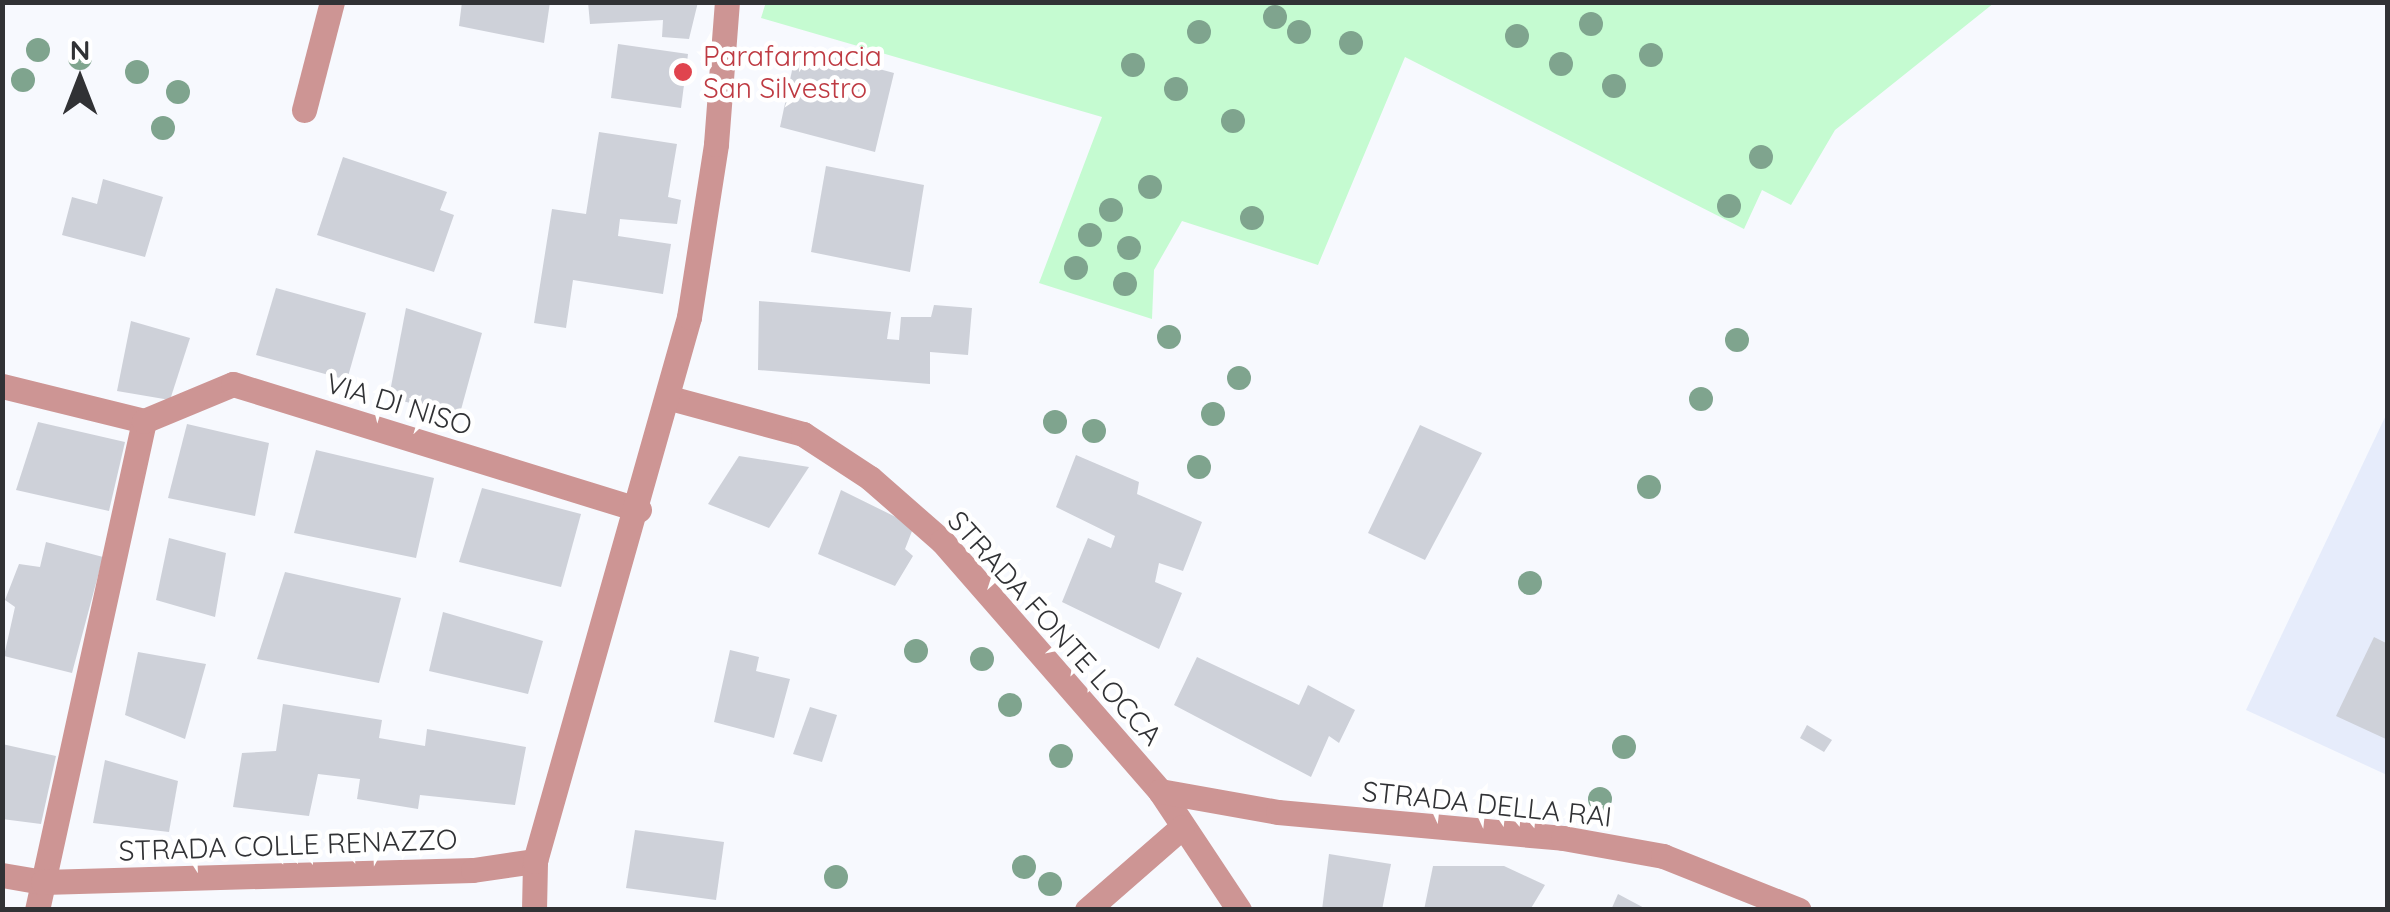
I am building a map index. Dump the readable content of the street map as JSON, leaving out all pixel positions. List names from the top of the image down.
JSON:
{
  "streets": {
    "street": [
      "VIA DI NISO",
      "STRADA FONTE LOCCA",
      "STRADA DELLA RAI",
      "STRADA COLLE RENAZZO"
    ]
  },
  "crossings": [
    ["STRADA FONTE LOCCA", "STRADA DELLA RAI"]
  ],
  "places": ["Parafarmacia San Silvestro"],
  "north": "top"
}
